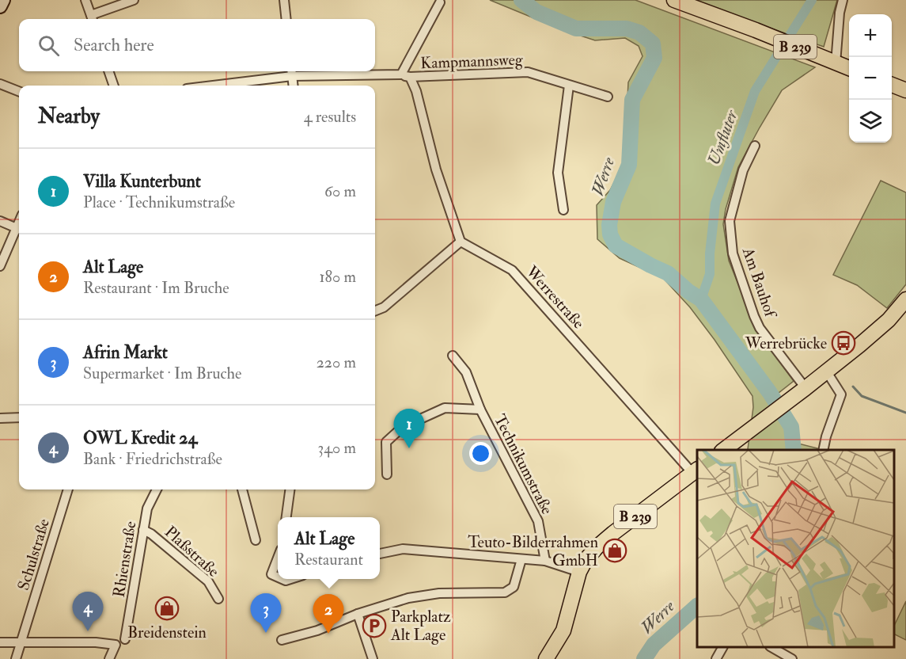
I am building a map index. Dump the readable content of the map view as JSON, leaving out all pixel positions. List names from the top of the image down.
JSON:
{
  "streets": {
    "main road": ["B 239"],
    "street": [
      "Kampmannsweg",
      "Am Bauhof",
      "Werrestraße",
      "Technikumstraße",
      "Plaßstraße",
      "Schulstraße",
      "Rhienstraße"
    ]
  },
  "crossings": [
    ["B 239", "Werrestraße"],
    ["Plaßstraße", "Rhienstraße"]
  ],
  "water": ["Umfluter", "Werre"],
  "places": {
    "bus stop": ["Werrebrücke"],
    "shop": ["Teuto-Bilderrahmen GmbH", "Breidenstein"],
    "parking": ["Parkplatz Alt Lage"]
  },
  "page": {
    "map_buttons": ["+", "−"],
    "search": "Search here",
    "heading": ["Nearby", "4 results"],
    "list": [
      {
        "mark": "1",
        "name": "Villa Kunterbunt",
        "note": "Place · Technikumstraße",
        "value": "60 m"
      },
      {
        "mark": "2",
        "name": "Alt Lage",
        "note": "Restaurant · Im Bruche",
        "value": "180 m"
      },
      {
        "mark": "3",
        "name": "Afrin Markt",
        "note": "Supermarket · Im Bruche",
        "value": "220 m"
      },
      {
        "mark": "4",
        "name": "OWL Kredit 24",
        "note": "Bank · Friedrichstraße",
        "value": "340 m"
      }
    ],
    "pins": [
      "1",
      "4",
      "3",
      "2"
    ],
    "popup": ["Alt Lage", "Restaurant"]
  }
}
